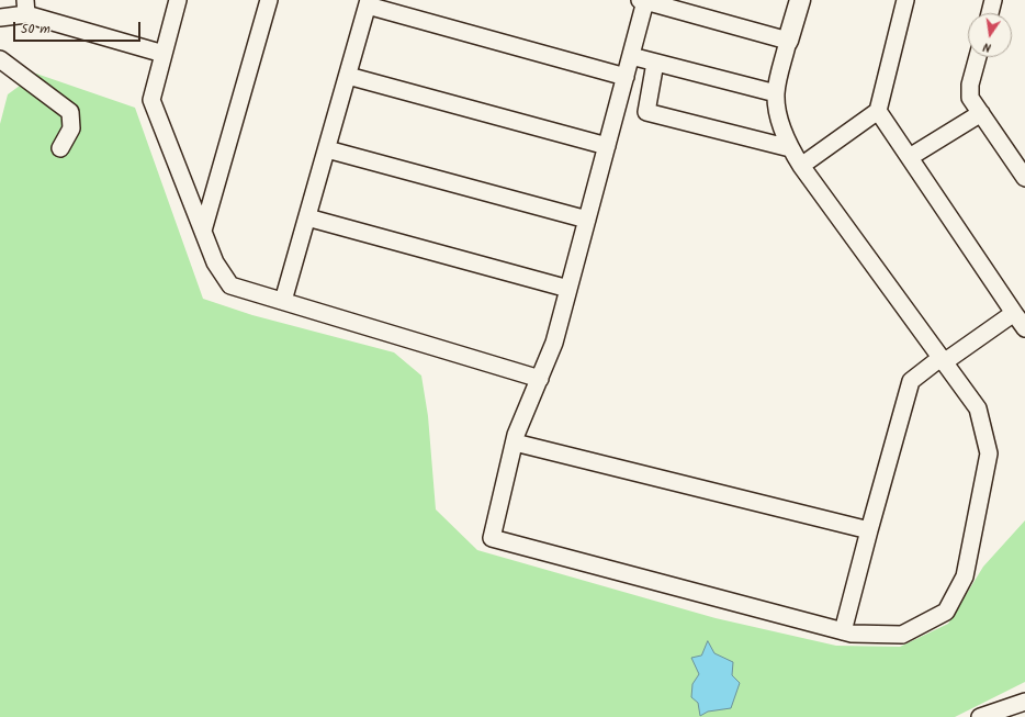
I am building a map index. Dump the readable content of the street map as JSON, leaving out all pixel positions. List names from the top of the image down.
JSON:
{
  "scale_bar": "50 m",
  "north": "bottom"
}
